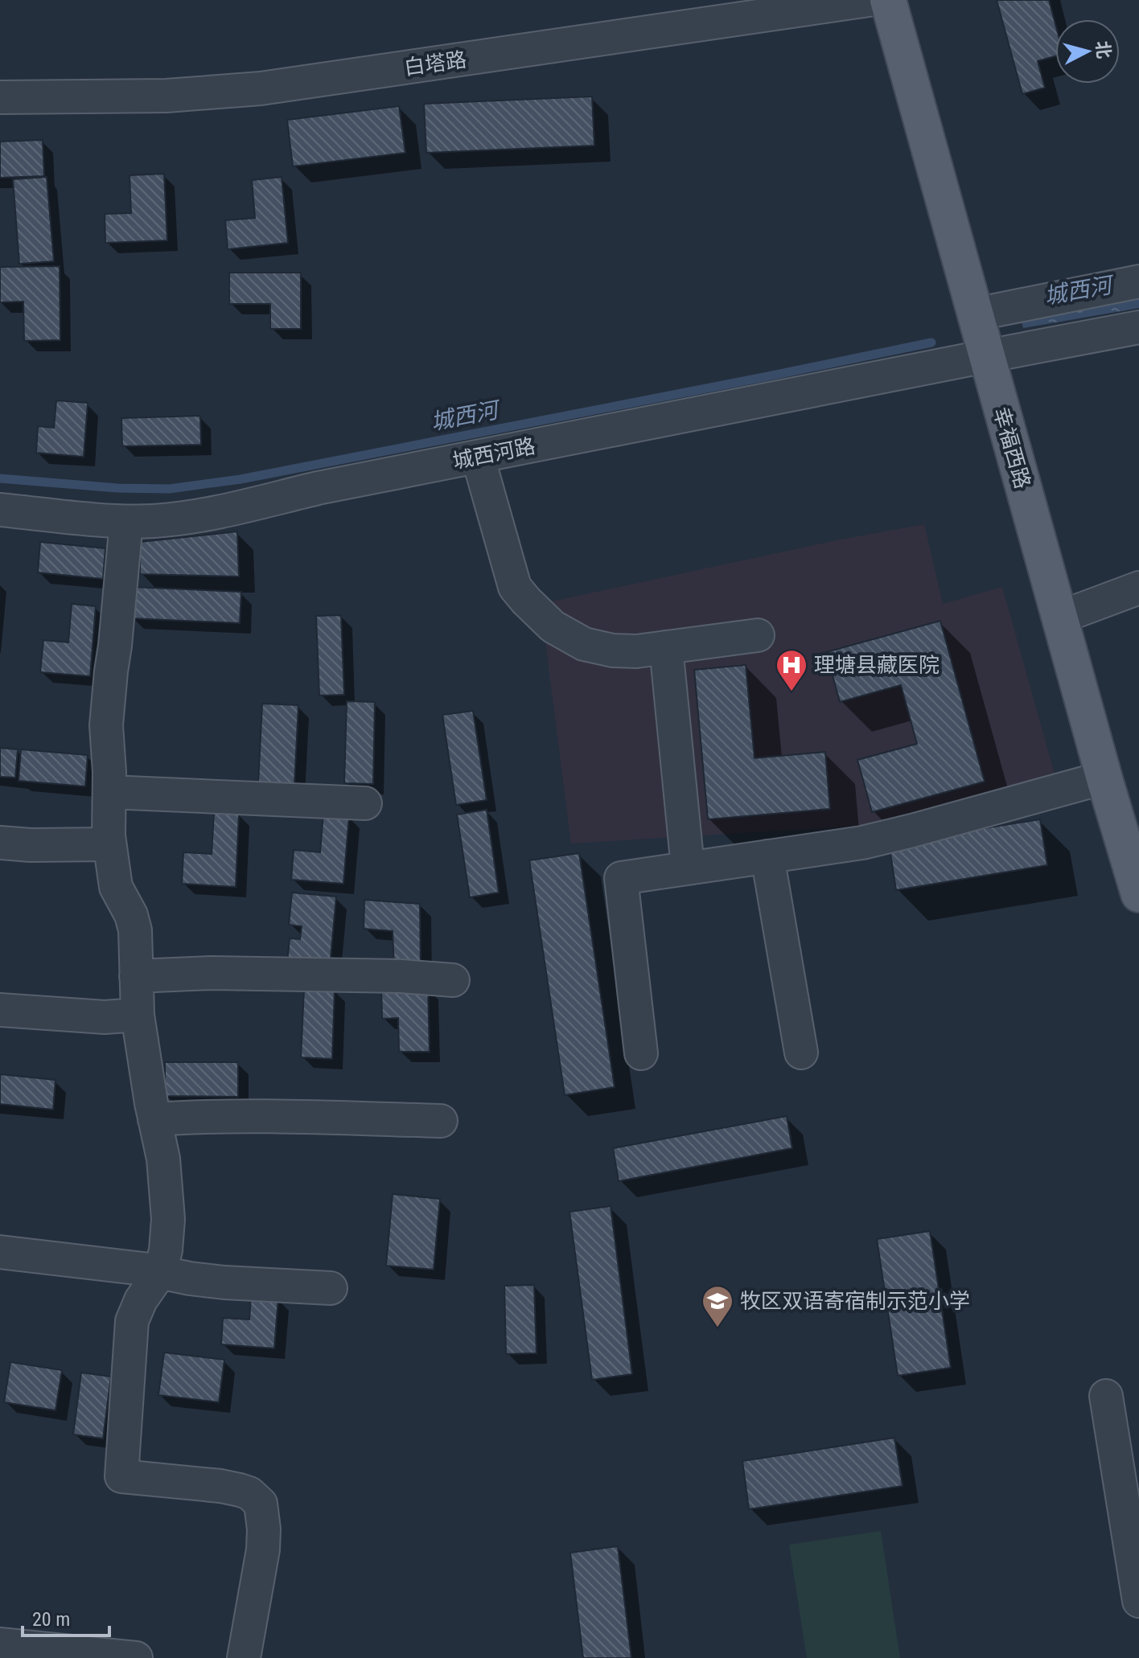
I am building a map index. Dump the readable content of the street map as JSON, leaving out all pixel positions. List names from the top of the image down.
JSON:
{
  "streets": {
    "main road": ["幸福西路"],
    "street": ["白塔路", "城西河路"]
  },
  "crossings": [
    ["幸福西路", "城西河路"]
  ],
  "water": ["城西河"],
  "places": {
    "hospital": ["理塘县藏医院"],
    "school or university": ["牧区双语寄宿制示范小学"]
  },
  "scale_bar": "20 m",
  "north": "right"
}
